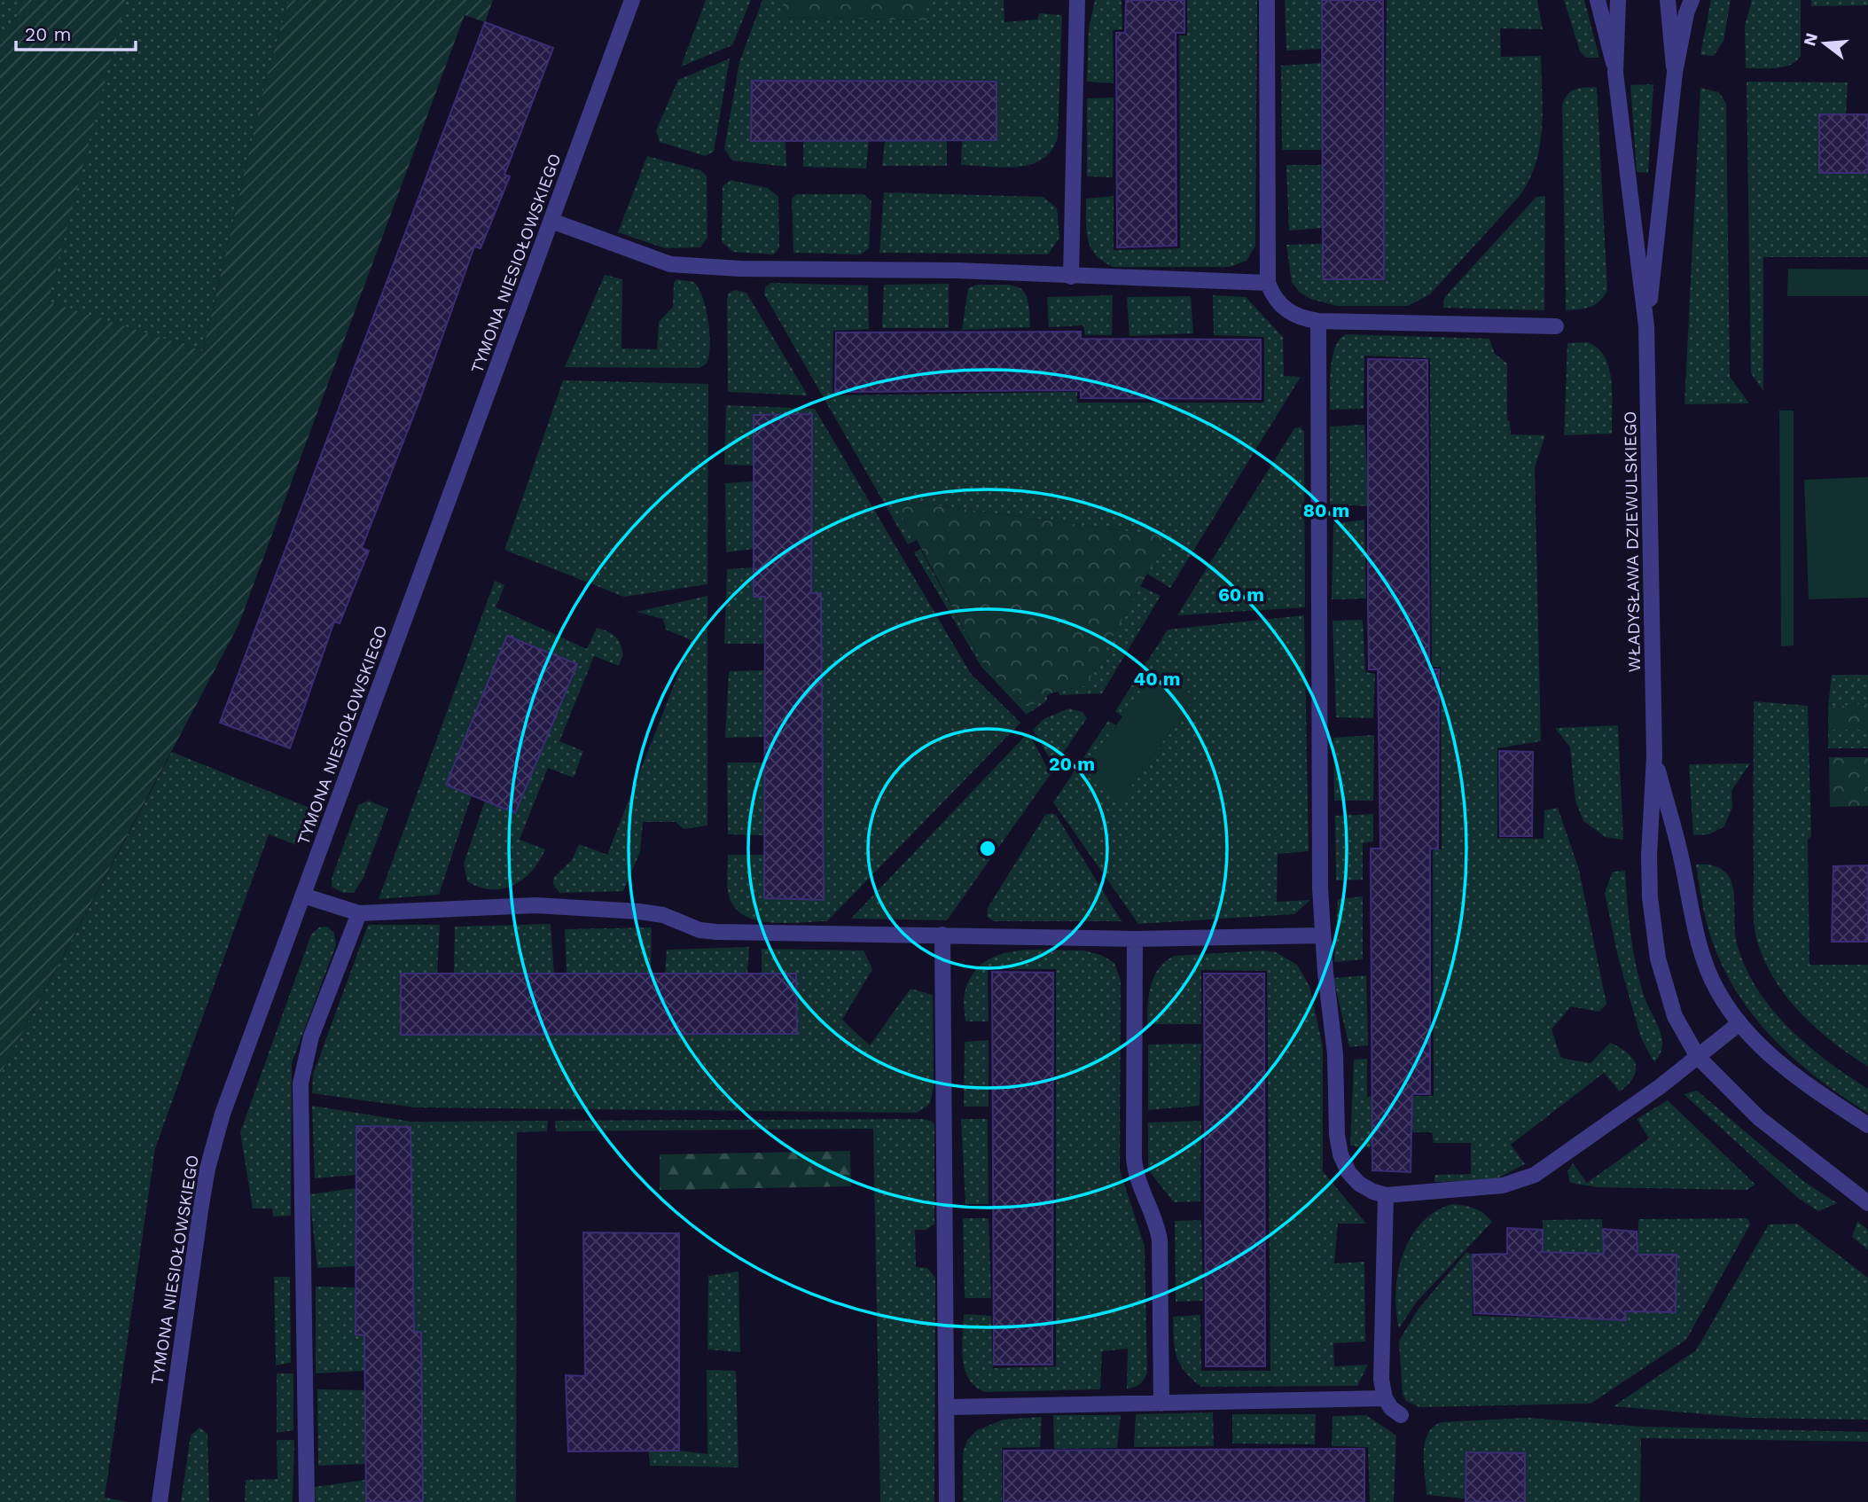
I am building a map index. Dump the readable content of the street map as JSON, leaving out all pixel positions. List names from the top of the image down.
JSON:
{
  "streets": {
    "street": ["TYMONA NIESIOŁOWSKIEGO", "WŁADYSŁAWA DZIEWULSKIEGO"]
  },
  "scale_bar": "20 m",
  "north": "left",
  "rings": [
    "80 m",
    "60 m",
    "40 m",
    "20 m"
  ]
}
